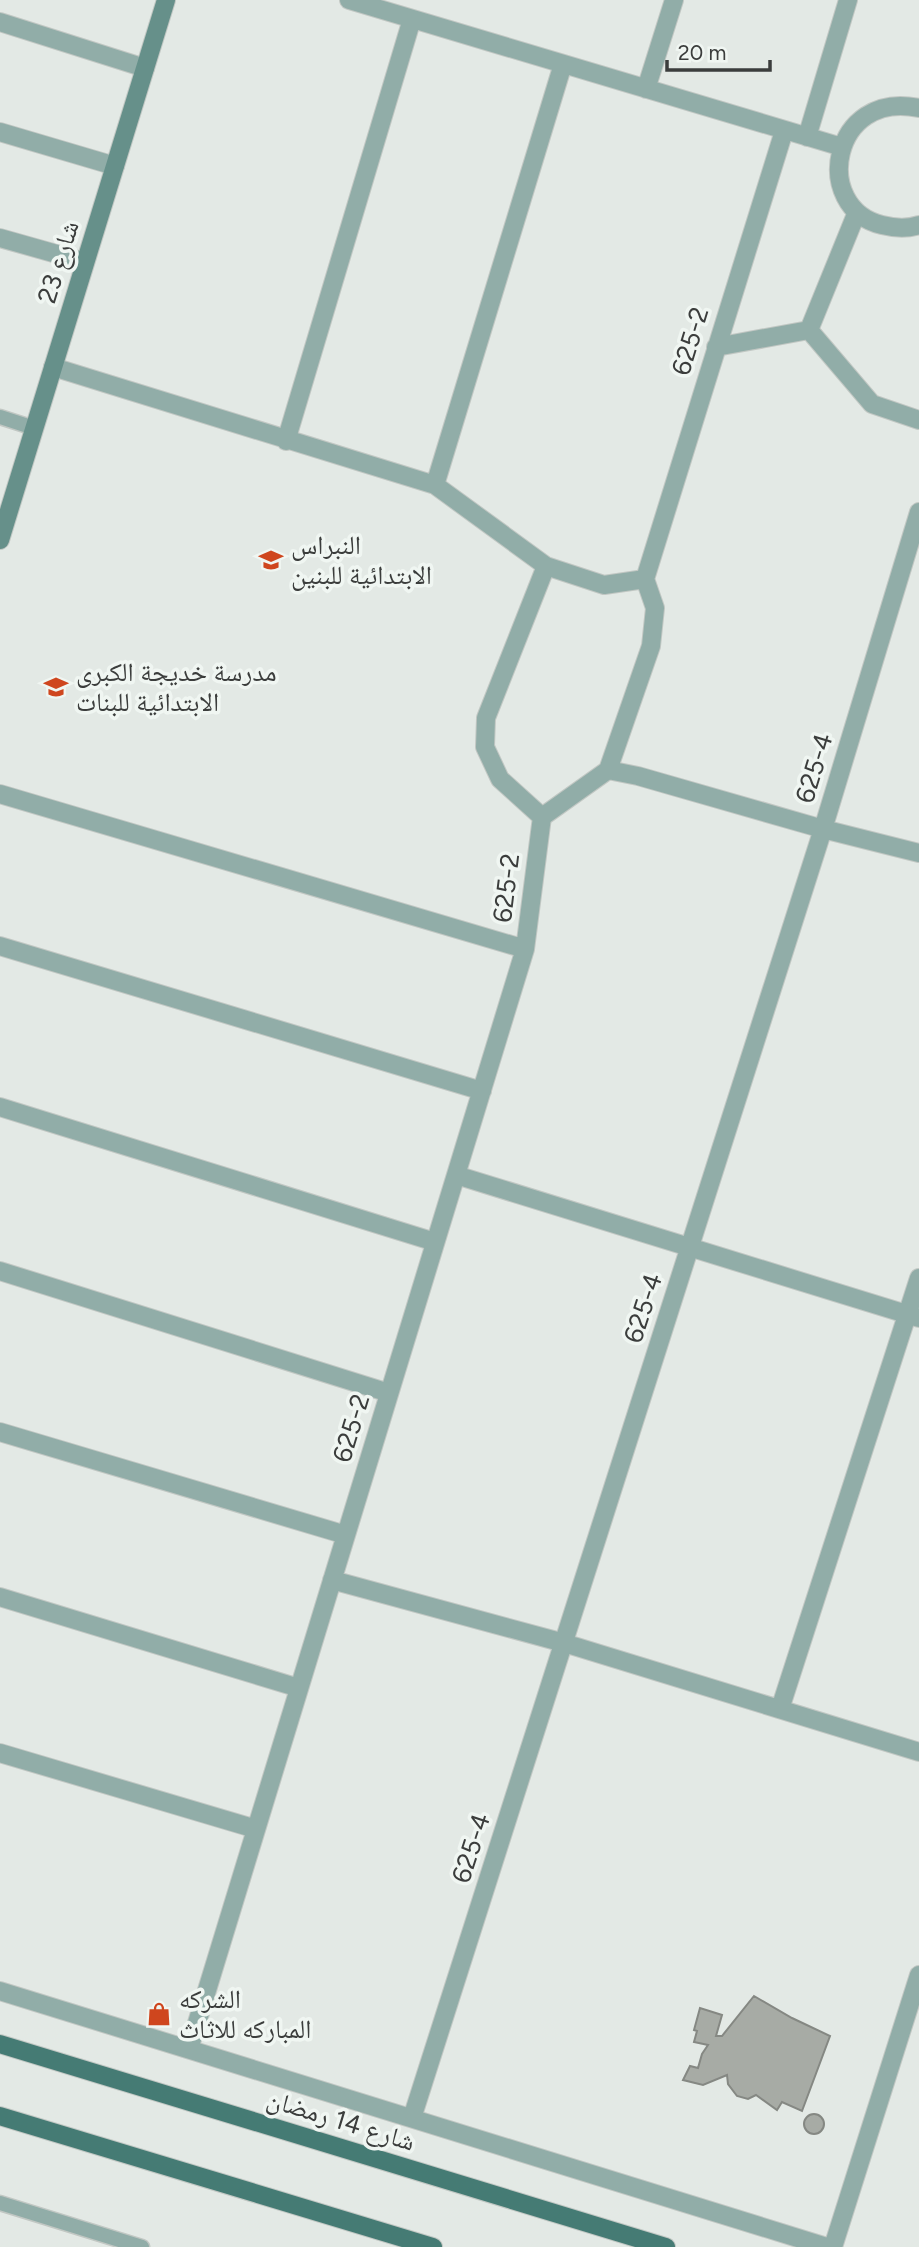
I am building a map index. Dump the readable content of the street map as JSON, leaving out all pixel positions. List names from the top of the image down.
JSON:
{
  "streets": {
    "main road": ["شارع 14 رمضان"],
    "street": ["شارع 23", "625-2", "625-4"]
  },
  "places": {
    "school or university": ["النبراس الابتدائية للبنين", "مدرسة خديجة الكبرى الابتدائية للبنات"],
    "shop": ["الشركه المباركه للاثاث"]
  },
  "scale_bar": "20 m"
}
